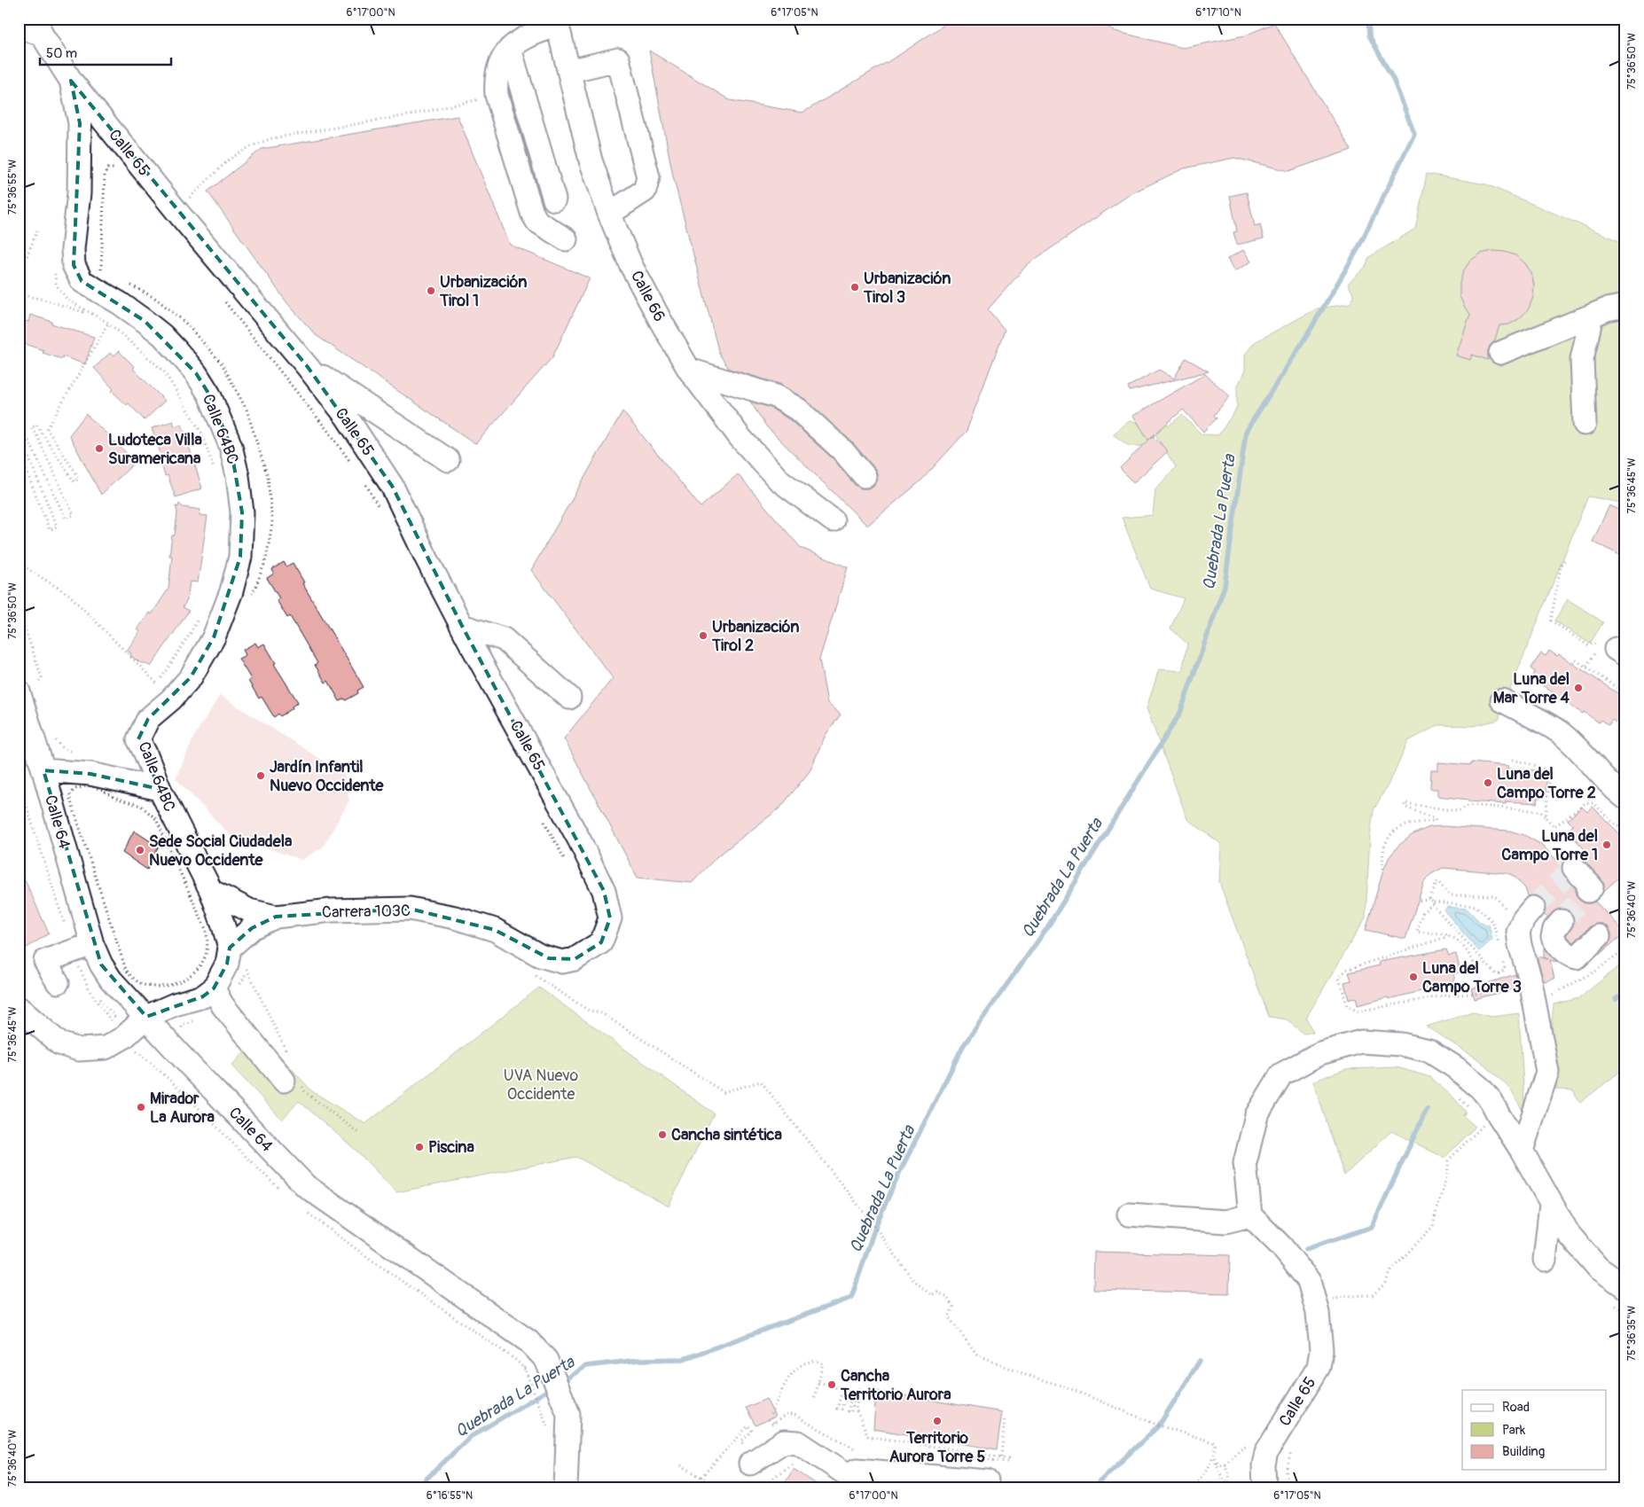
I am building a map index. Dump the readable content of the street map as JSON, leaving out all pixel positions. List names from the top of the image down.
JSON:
{
  "streets": {
    "street": [
      "Calle 65",
      "Calle 66",
      "Calle 64BC",
      "Calle 64",
      "Carrera 103C"
    ]
  },
  "crossings": [
    ["Calle 65", "Calle 64BC"],
    ["Calle 65", "Carrera 103C"]
  ],
  "water": ["Quebrada La Puerta"],
  "parks": ["UVA Nuevo Occidente"],
  "places": [
    "Urbanización Tirol 3",
    "Urbanización Tirol 1",
    "Ludoteca Villa Suramericana",
    "Urbanización Tirol 2",
    "Luna del Mar Torre 4",
    "Jardín Infantil Nuevo Occidente",
    "Luna del Campo Torre 2",
    "Luna del Campo Torre 1",
    "Sede Social Ciudadela Nuevo Occidente",
    "Luna del Campo Torre 3",
    "Mirador La Aurora",
    "Cancha sintética",
    "Piscina",
    "Cancha Territorio Aurora",
    "Territorio Aurora Torre 5"
  ],
  "legend": ["Road", "Park", "Building"],
  "scale_bar": "50 m",
  "coordinates": [
    "6°17'00\"N",
    "6°17'05\"N",
    "6°17'10\"N",
    "75°36'50\"W",
    "75°36'55\"W",
    "75°36'45\"W",
    "75°36'40\"W",
    "75°36'35\"W",
    "6°16'55\"N"
  ]
}
